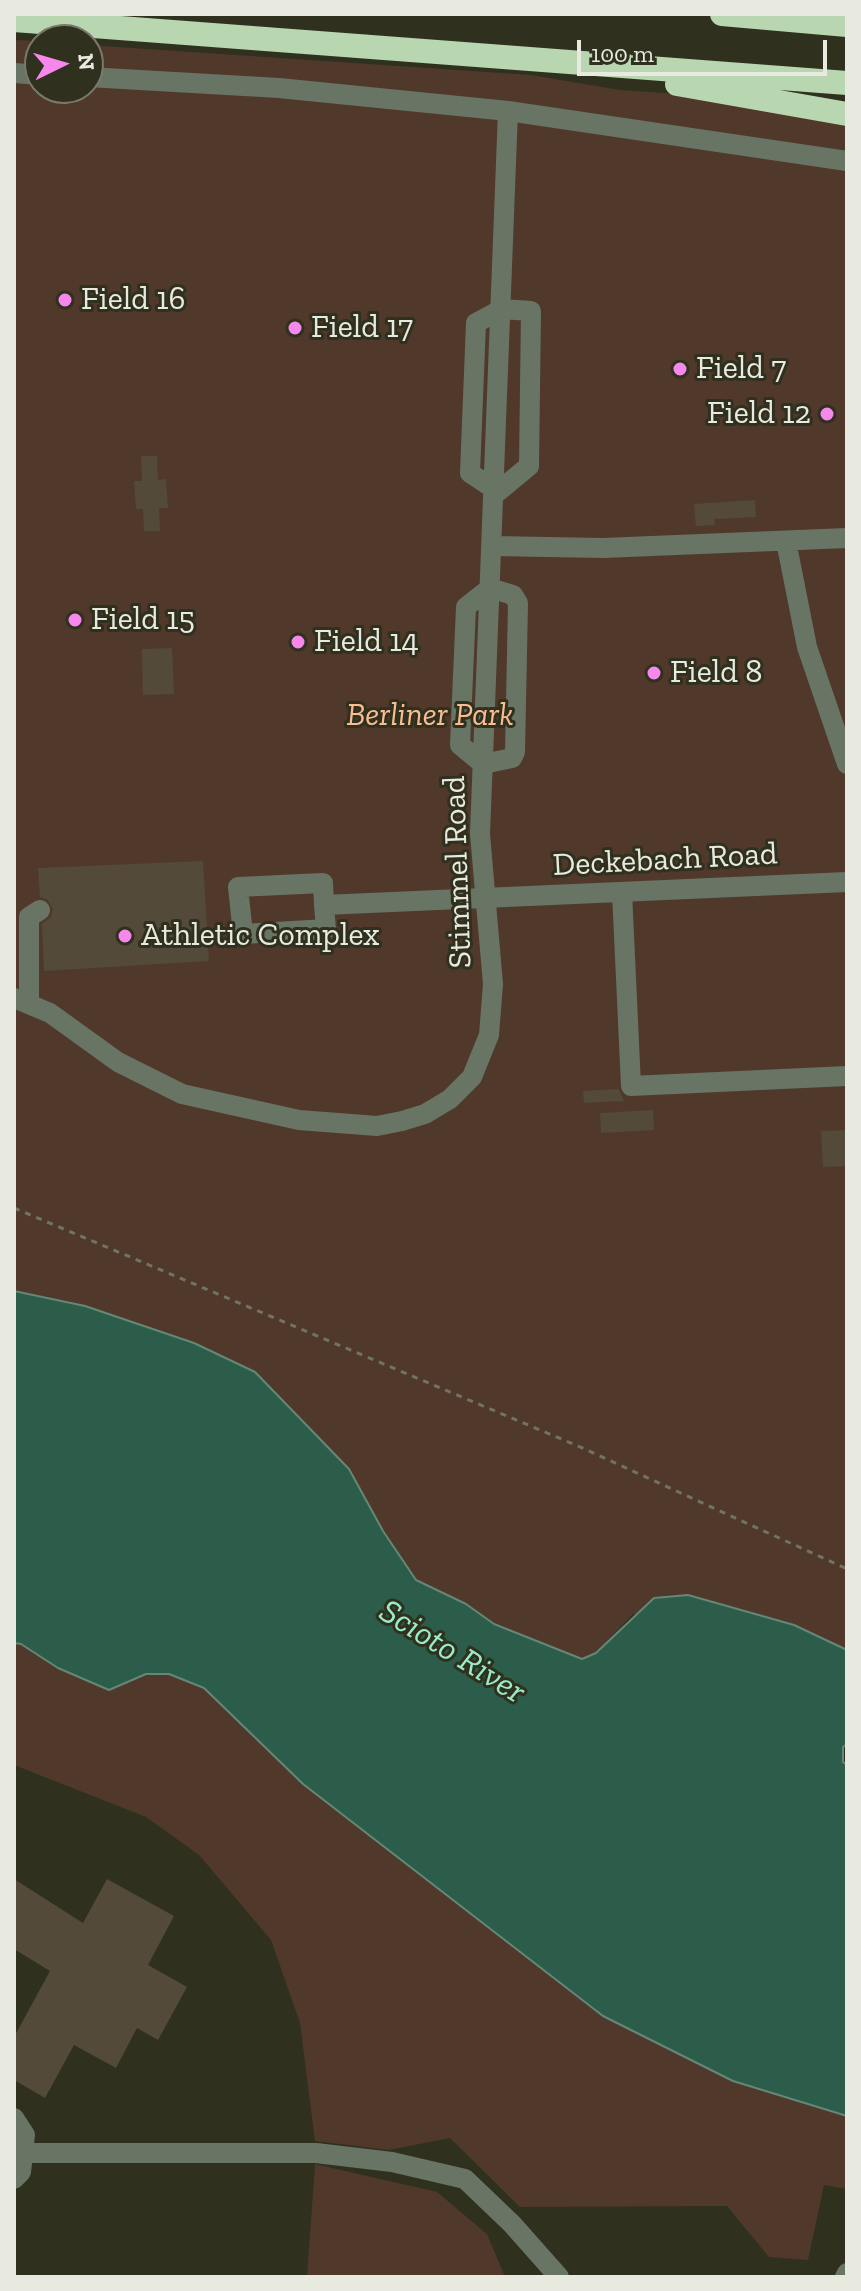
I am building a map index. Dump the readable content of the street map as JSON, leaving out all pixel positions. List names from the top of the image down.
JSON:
{
  "streets": {
    "street": ["Deckebach Road", "Stimmel Road"]
  },
  "crossings": [
    ["Deckebach Road", "Stimmel Road"]
  ],
  "water": ["Scioto River"],
  "parks": ["Berliner Park"],
  "places": [
    "Field 16",
    "Field 17",
    "Field 7",
    "Field 12",
    "Field 15",
    "Field 14",
    "Field 8",
    "Athletic Complex"
  ],
  "scale_bar": "100 m",
  "north": "right"
}
